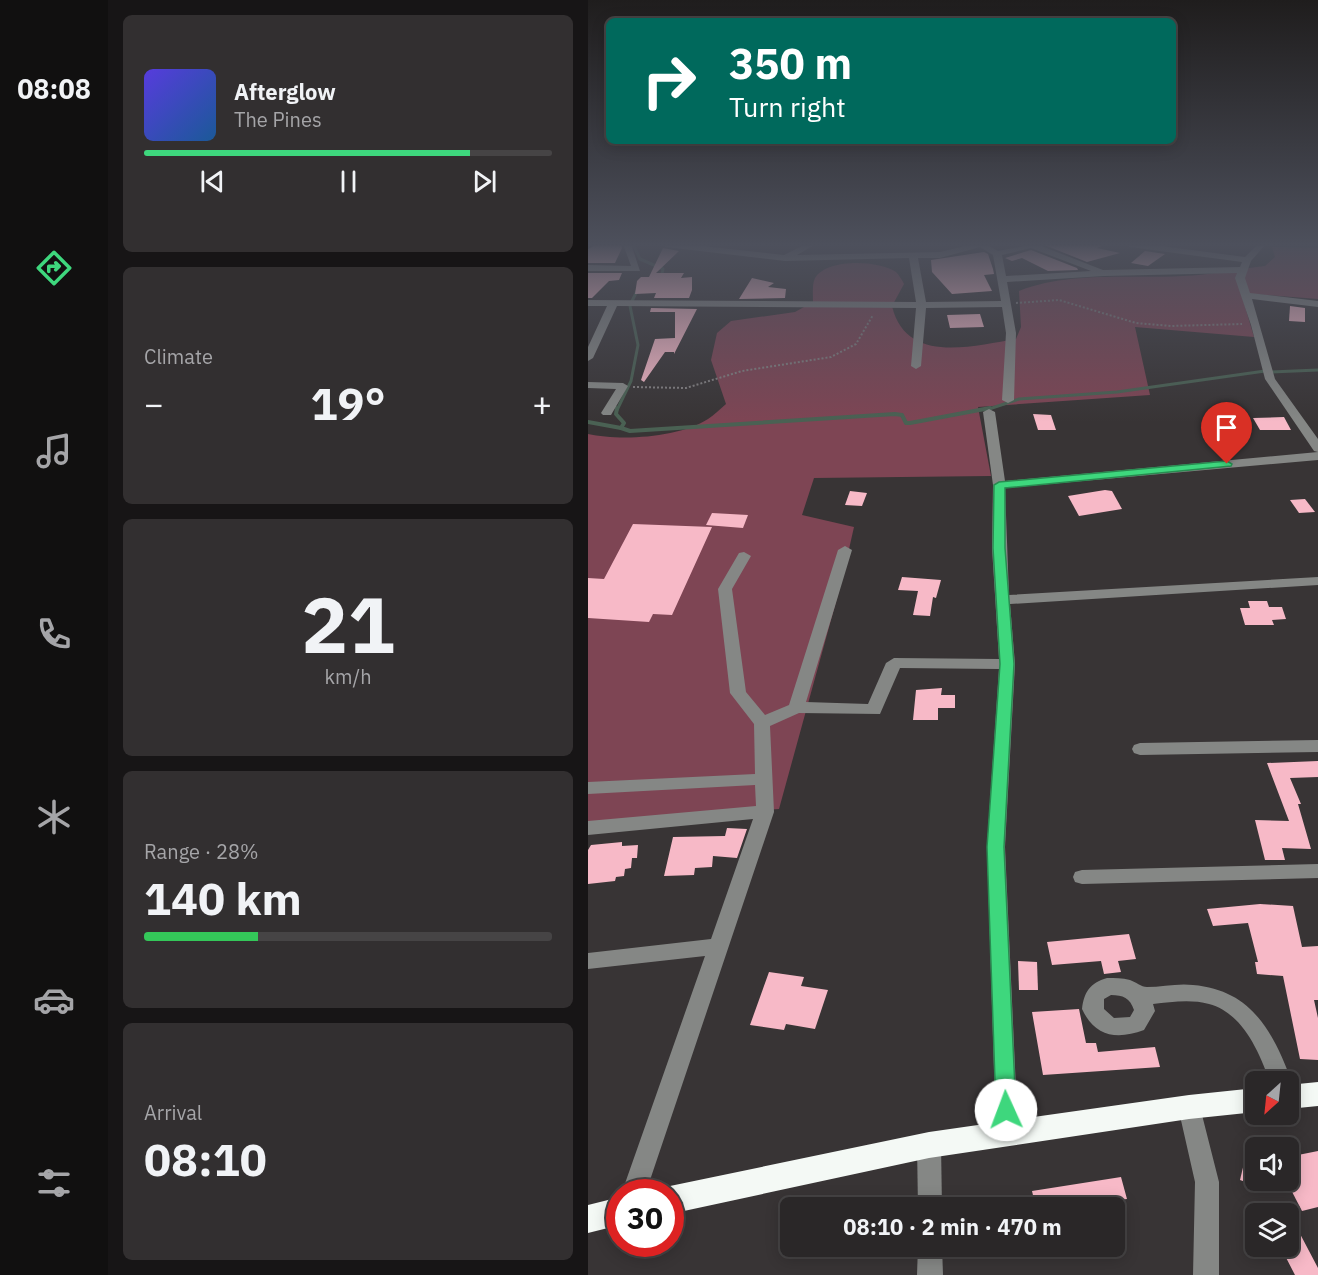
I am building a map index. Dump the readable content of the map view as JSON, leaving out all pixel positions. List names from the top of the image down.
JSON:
{
  "north": "bottom left",
  "page": {
    "tabs": "08:08",
    "turn": ["350 m", "Turn right"],
    "song": ["Afterglow", "The Pines"],
    "tile": [
      "Climate",
      ["21", "km/h"],
      ["Range · 28%", "140 km"],
      ["Arrival", "08:10"]
    ],
    "heat": ["−", "19°", "+"],
    "limit": "30",
    "trip": "08:10 · 2 min · 470 m"
  }
}
